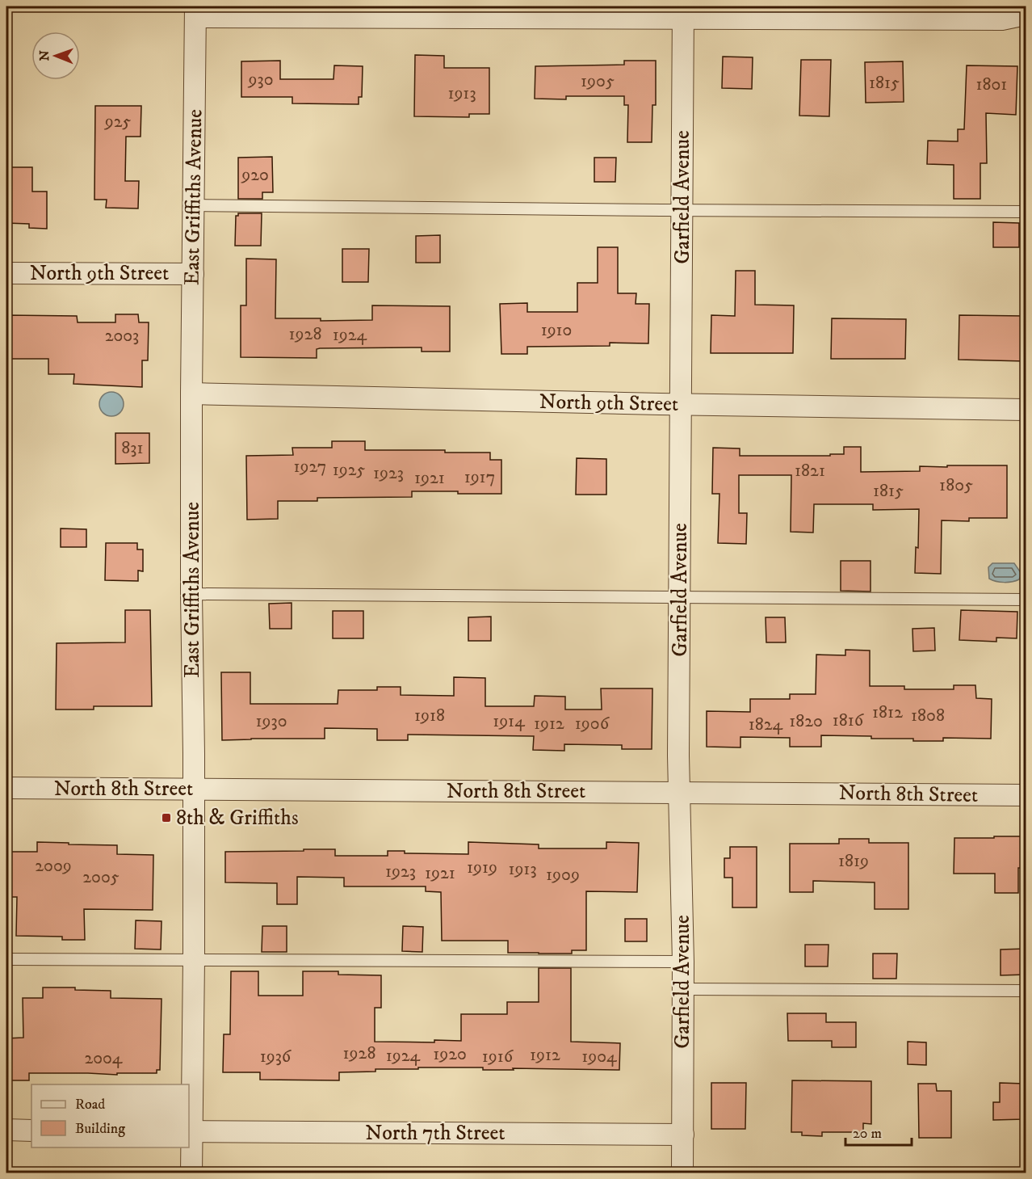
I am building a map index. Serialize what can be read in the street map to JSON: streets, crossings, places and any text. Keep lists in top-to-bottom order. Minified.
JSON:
{"streets":{"street":["East Griffiths Avenue","Garfield Avenue","North 9th Street","North 8th Street","North 7th Street"]},"crossings":[["East Griffiths Avenue","North 9th Street"],["East Griffiths Avenue","North 8th Street"],["East Griffiths Avenue","North 7th Street"],["Garfield Avenue","North 9th Street"],["Garfield Avenue","North 8th Street"],["Garfield Avenue","North 7th Street"]],"places":{"transit":["8th & Griffiths"]},"house_numbers":["930","1905","1815","1801","1913","925","920","1910","1928","1924","2003","831","1927","1925","1821","1923","1917","1921","1805","1815","1812","1918","1808","1816","1930","1914","1820","1912","1906","1824","1819","2009","1919","1913","1923","1921","1909","2005","1928","1920","1912","1924","1936","1916","1904","2004"],"legend":["Road","Building"],"scale_bar":"20 m","north":"left"}
